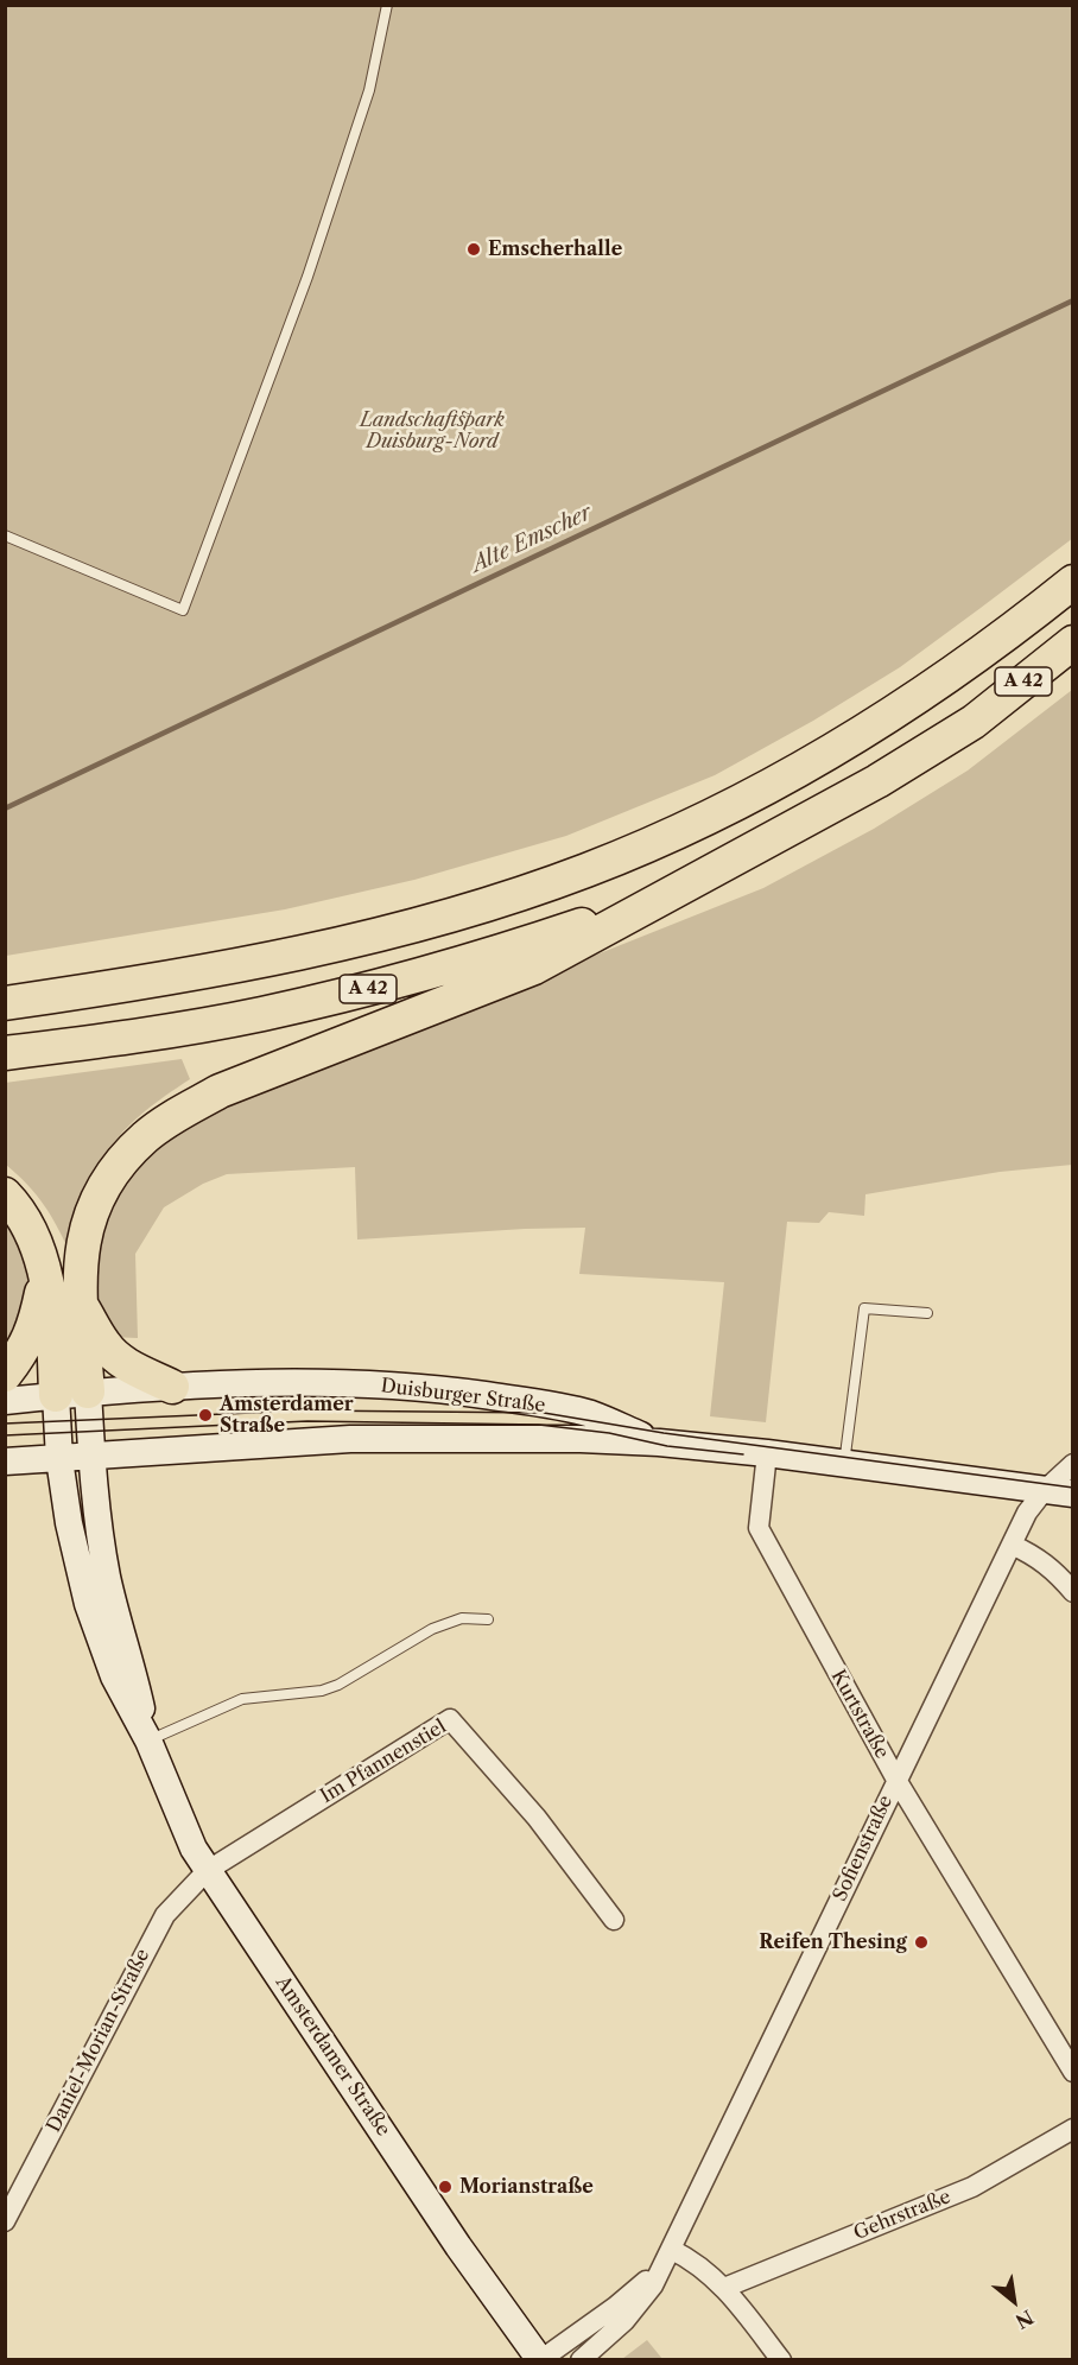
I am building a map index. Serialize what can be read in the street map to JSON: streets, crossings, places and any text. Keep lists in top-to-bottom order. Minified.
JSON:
{"streets":{"highway":["A 42"],"main road":["Duisburger Straße","Amsterdamer Straße"],"street":["Kurtstraße","Im Pfannenstiel","Sofienstraße","Daniel-Morian-Straße","Gehrstraße"]},"crossings":[["Duisburger Straße","Kurtstraße"],["Duisburger Straße","Sofienstraße"],["Duisburger Straße","Amsterdamer Straße"],["Kurtstraße","Sofienstraße"],["Im Pfannenstiel","Daniel-Morian-Straße"],["Im Pfannenstiel","Amsterdamer Straße"],["Sofienstraße","Amsterdamer Straße"],["Daniel-Morian-Straße","Amsterdamer Straße"]],"water":["Alte Emscher"],"parks":["Landschaftspark Duisburg-Nord"],"places":["Emscherhalle","Amsterdamer Straße","Reifen Thesing","Morianstraße"],"north":"bottom right"}
